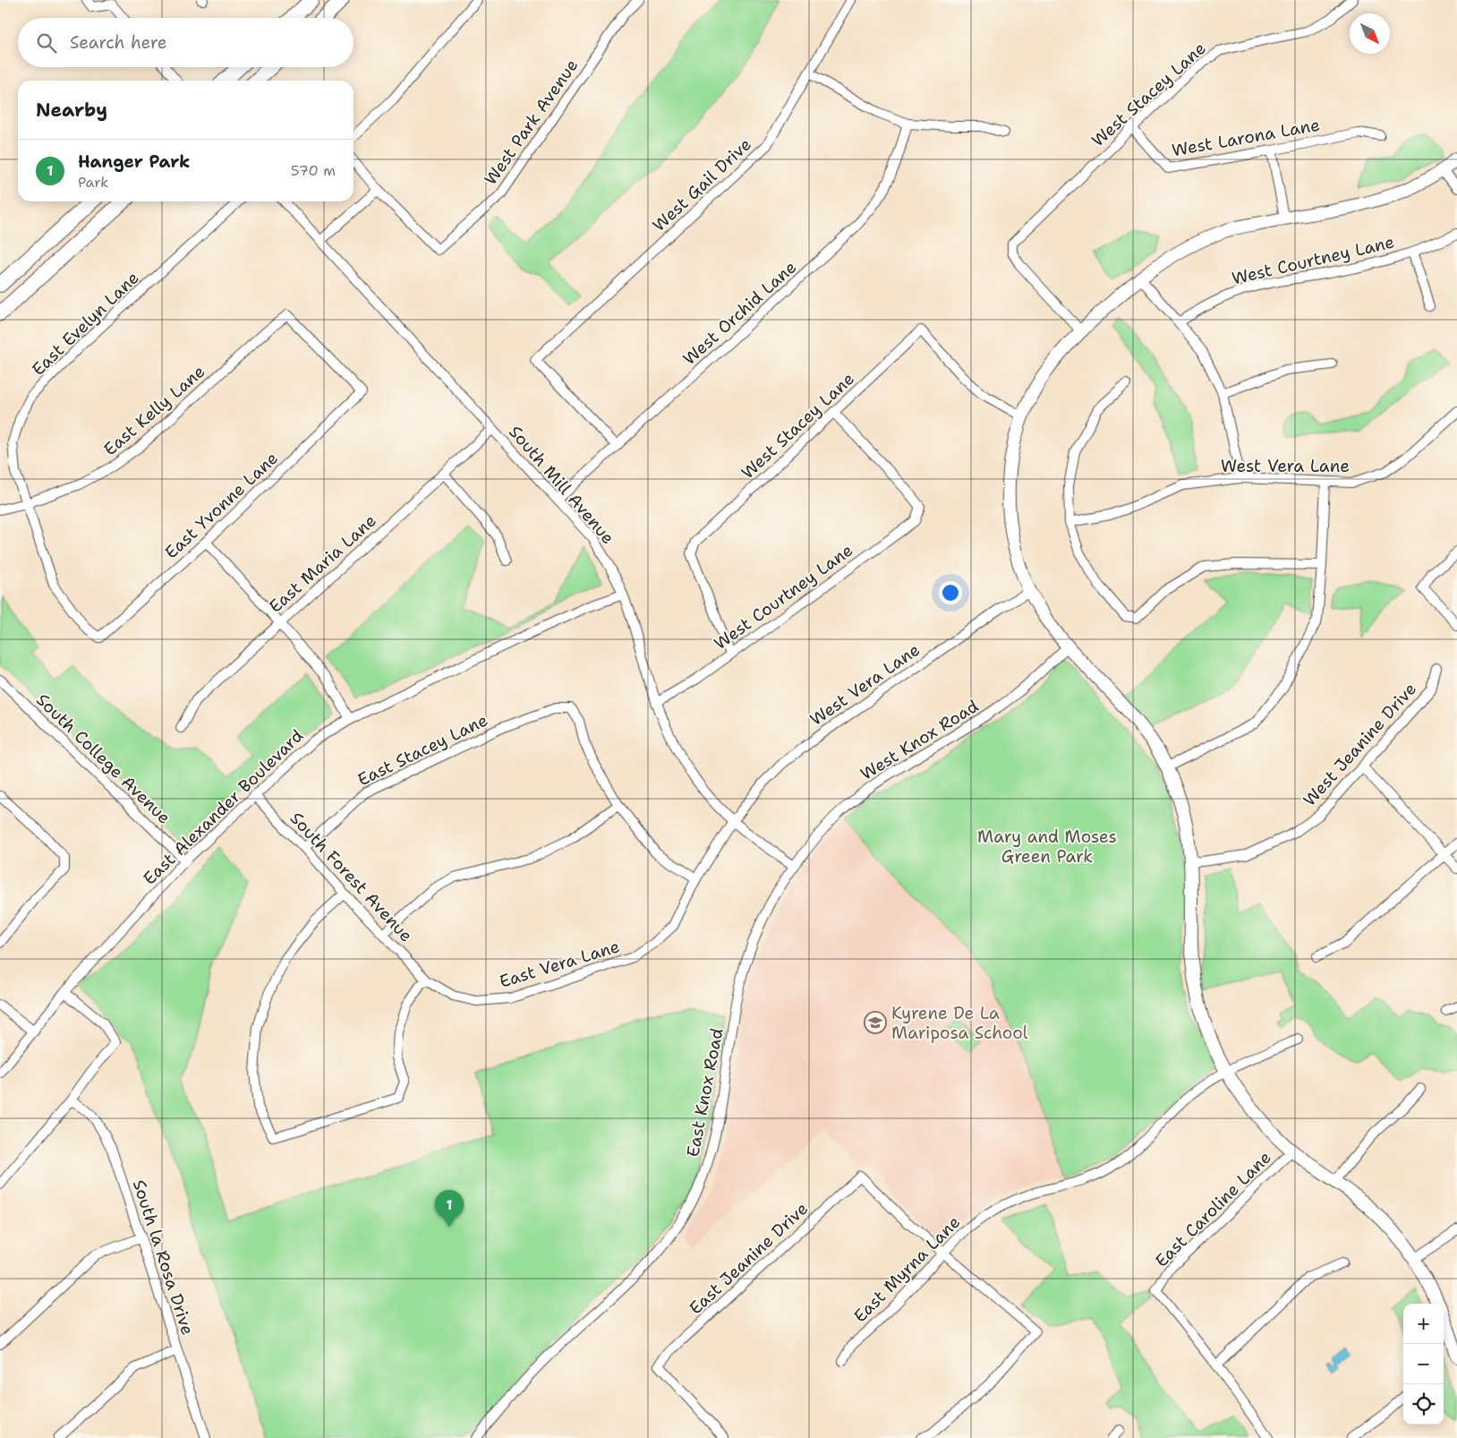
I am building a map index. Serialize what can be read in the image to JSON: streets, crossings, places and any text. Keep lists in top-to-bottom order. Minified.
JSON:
{"streets":{"street":["West Stacey Lane","West Park Avenue","West Larona Lane","West Gail Drive","West Courtney Lane","West Orchid Lane","East Evelyn Lane","East Kelly Lane","West Vera Lane","South Mill Avenue","East Yvonne Lane","East Maria Lane","West Knox Road","West Jeanine Drive","East Stacey Lane","South College Avenue","East Alexander Boulevard","South Forest Avenue","East Vera Lane","East Knox Road","East Caroline Lane","South la Rosa Drive","East Jeanine Drive","East Myrna Lane"]},"crossings":[["West Stacey Lane","West Larona Lane"],["West Stacey Lane","West Courtney Lane"],["West Gail Drive","West Orchid Lane"],["West Courtney Lane","South Mill Avenue"],["West Orchid Lane","South Mill Avenue"],["East Evelyn Lane","East Kelly Lane"],["East Evelyn Lane","East Yvonne Lane"],["East Kelly Lane","East Yvonne Lane"],["West Vera Lane","South Mill Avenue"],["West Vera Lane","East Vera Lane"],["South Mill Avenue","East Maria Lane"],["South Mill Avenue","West Knox Road"],["South Mill Avenue","East Alexander Boulevard"],["South Mill Avenue","East Vera Lane"],["South Mill Avenue","East Knox Road"],["West Knox Road","East Knox Road"],["East Stacey Lane","South Forest Avenue"],["South College Avenue","East Alexander Boulevard"],["East Alexander Boulevard","South Forest Avenue"],["South Forest Avenue","East Vera Lane"],["East Jeanine Drive","East Myrna Lane"]],"parks":["Mary and Moses Green Park"],"places":{"school or university":["Kyrene De La Mariposa School"]},"north":"bottom right","page":{"search":"Search here","heading":"Nearby","list":[{"mark":"1","name":"Hanger Park","note":"Park","value":"570 m"}],"pins":"1","map_buttons":["+","−"]}}
